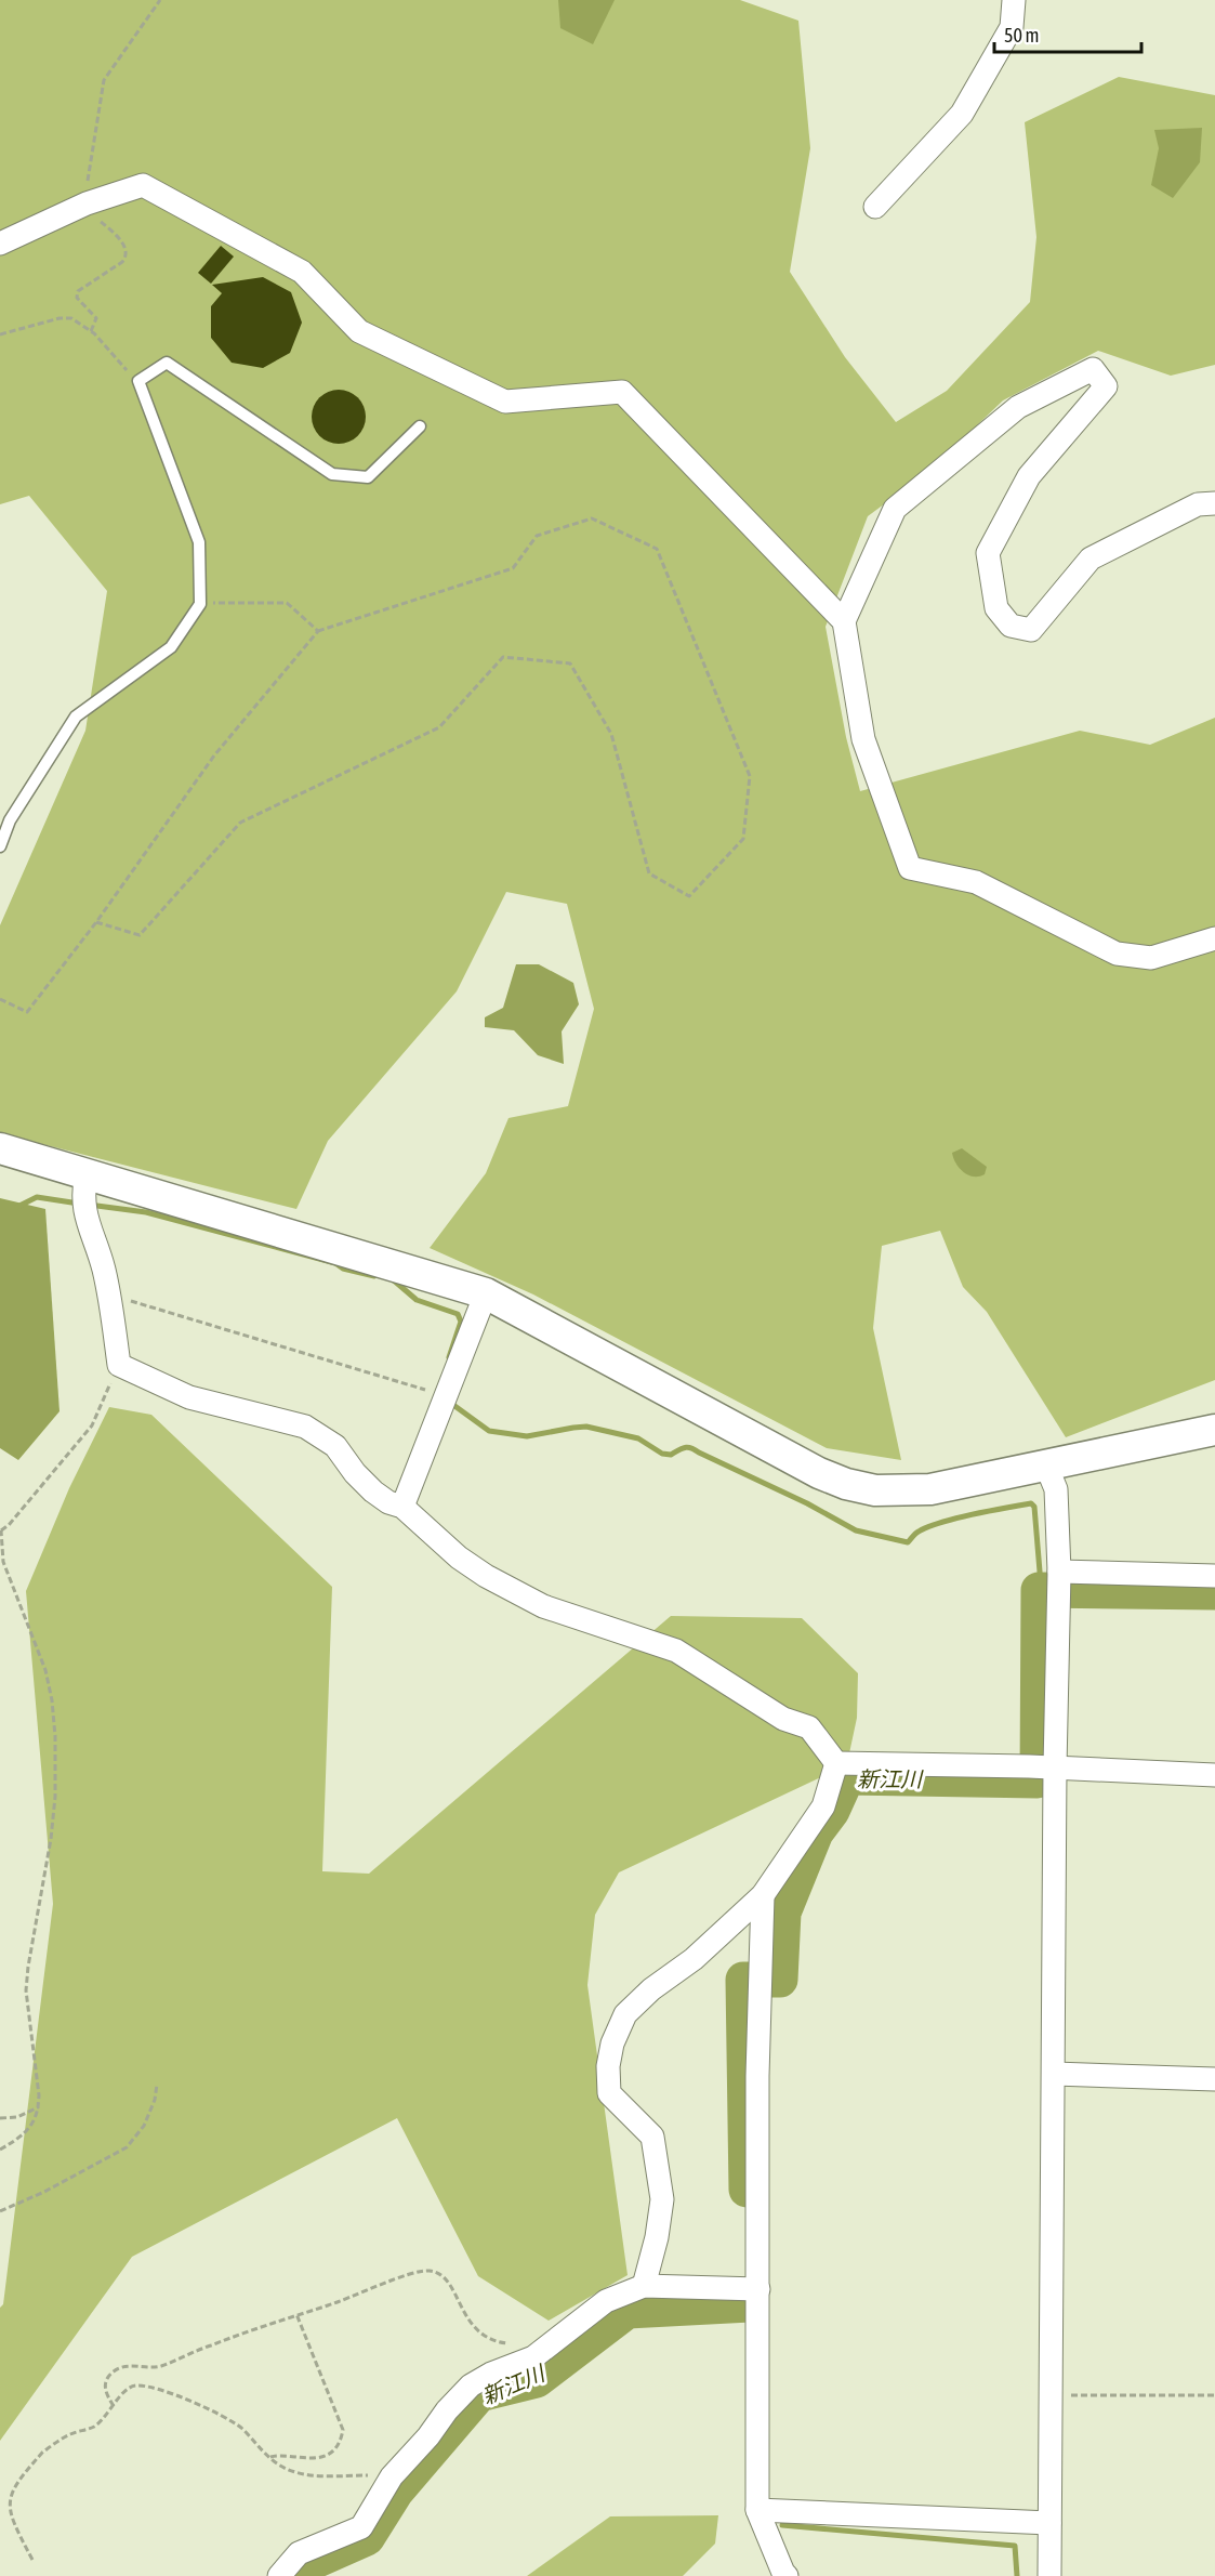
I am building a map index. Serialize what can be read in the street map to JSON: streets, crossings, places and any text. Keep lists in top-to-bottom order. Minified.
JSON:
{"water":["新江川"],"scale_bar":"50 m"}
